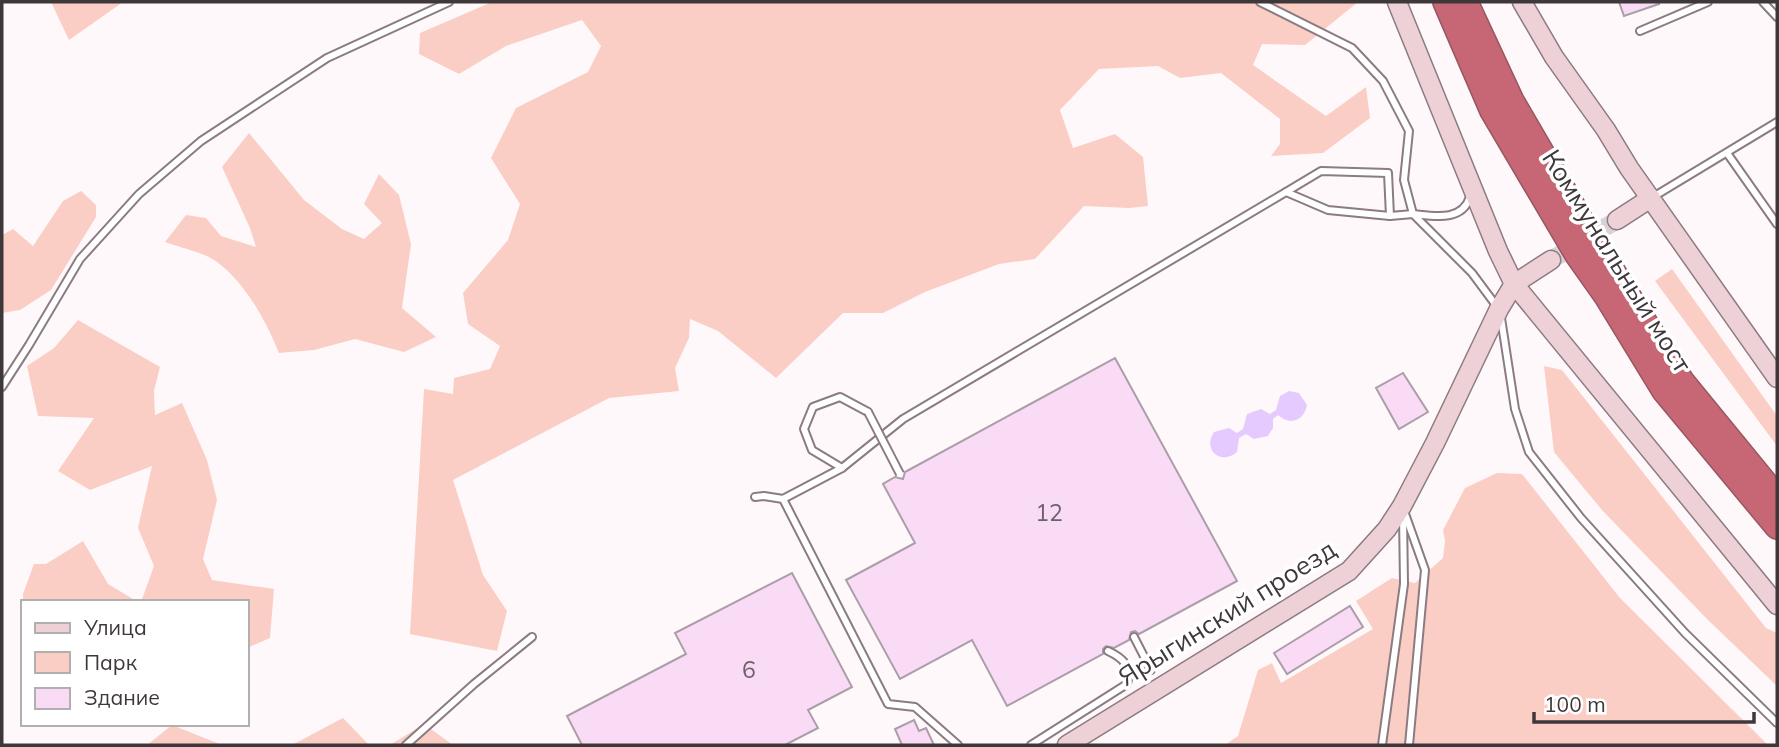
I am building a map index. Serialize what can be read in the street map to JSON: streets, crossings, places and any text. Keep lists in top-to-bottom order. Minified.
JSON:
{"streets":{"highway":["Коммунальный мост"],"main road":["Ярыгинский проезд"]},"house_numbers":["12","6"],"legend":["Улица","Парк","Здание"],"scale_bar":"100 m"}
